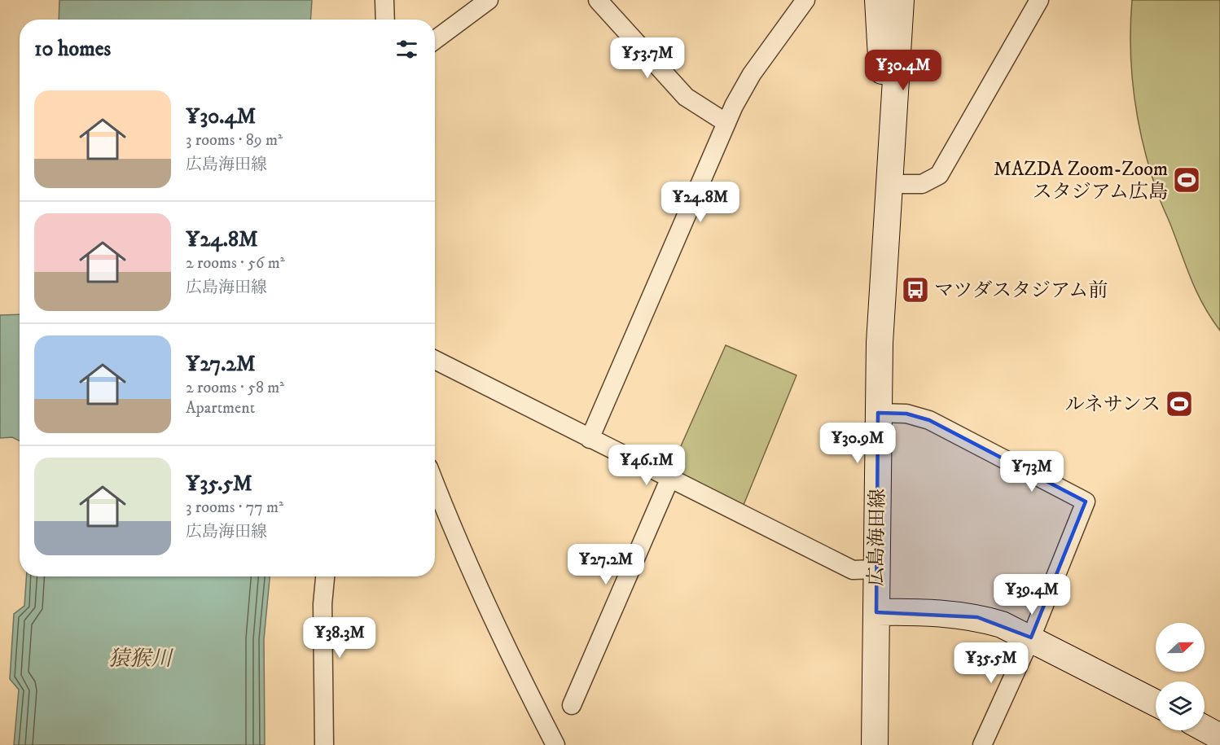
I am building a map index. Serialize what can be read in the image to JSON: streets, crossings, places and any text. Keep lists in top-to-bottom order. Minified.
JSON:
{"streets":{"main road":["広島海田線"]},"water":["猿猴川"],"places":{"sports":["MAZDA Zoom-Zoom スタジアム広島","ルネサンス"],"bus stop":["マツダスタジアム前"]},"north":"right","page":{"heading":"10 homes","price":["¥53.7M","¥30.4M","¥24.8M","¥30.9M","¥46.1M","¥73M","¥27.2M","¥39.4M","¥38.3M","¥35.5M"],"list":[{"name":"¥30.4M","note":"3 rooms · 89 m² · 広島海田線"},{"name":"¥24.8M","note":"2 rooms · 56 m² · 広島海田線"},{"name":"¥27.2M","note":"2 rooms · 58 m² · Apartment"},{"name":"¥35.5M","note":"3 rooms · 77 m² · 広島海田線"}]}}
